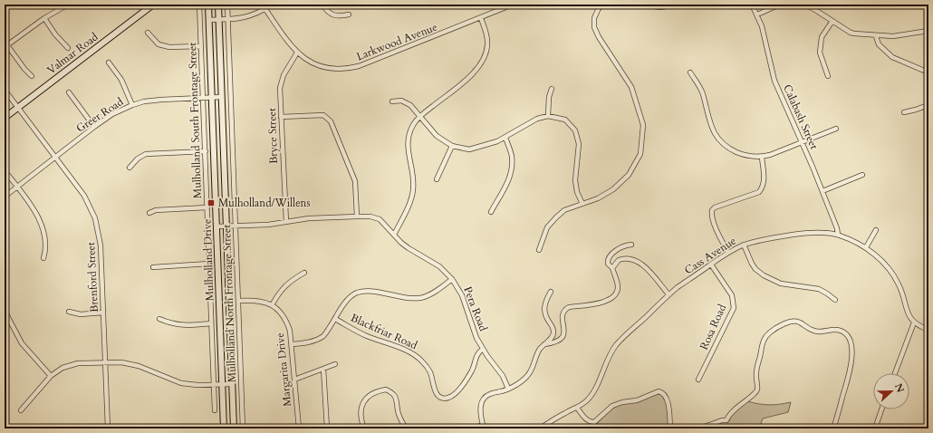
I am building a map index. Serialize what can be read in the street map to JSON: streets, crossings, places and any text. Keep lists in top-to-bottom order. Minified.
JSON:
{"streets":{"main road":["Valmar Road","Mulholland Drive"],"street":["Larkwood Avenue","Greer Road","Calabash Street","Mulholland South Frontage Street","Bryce Street","Cass Avenue","Brenford Street","Mulholland North Frontage Street","Pera Road","Rosa Road","Blackfriar Road","Margarita Drive"]},"crossings":[["Larkwood Avenue","Bryce Street"],["Valmar Road","Brenford Street"],["Greer Road","Mulholland South Frontage Street"],["Greer Road","Mulholland Drive"],["Greer Road","Brenford Street"],["Calabash Street","Cass Avenue"],["Bryce Street","Pera Road"],["Cass Avenue","Rosa Road"],["Mulholland Drive","Pera Road"],["Mulholland North Frontage Street","Pera Road"],["Mulholland North Frontage Street","Margarita Drive"],["Pera Road","Blackfriar Road"]],"places":{"transit":["Mulholland/Willens"]},"north":"right"}
